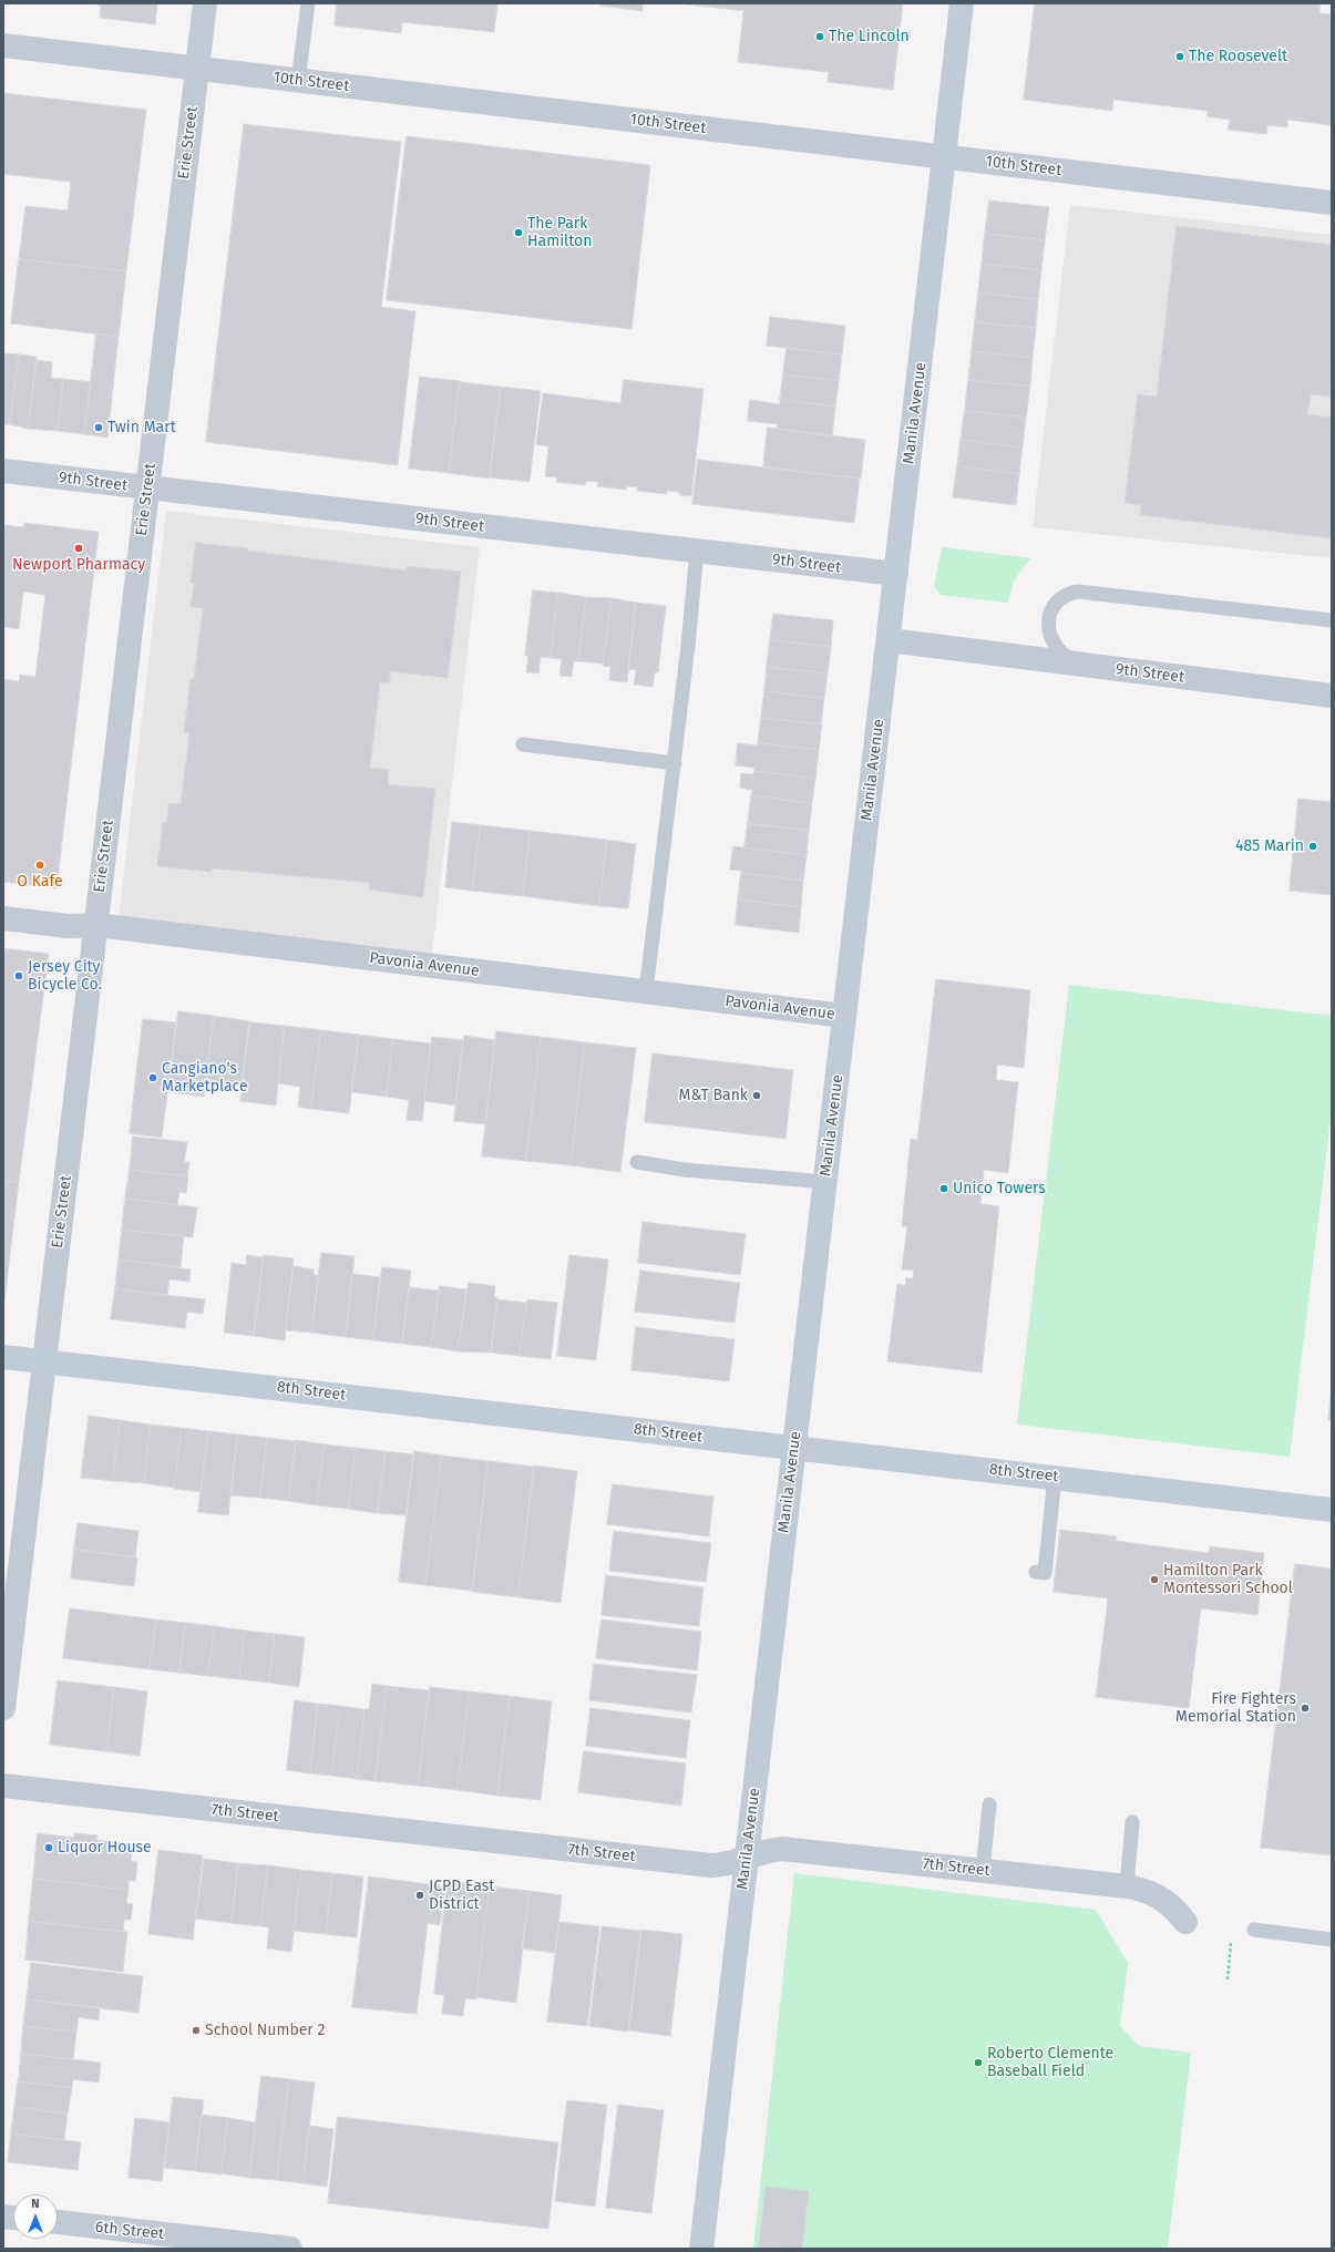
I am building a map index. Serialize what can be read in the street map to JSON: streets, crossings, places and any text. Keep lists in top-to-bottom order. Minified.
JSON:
{"streets":{"street":["10th Street","Erie Street","Manila Avenue","9th Street","Pavonia Avenue","8th Street","7th Street","6th Street"]},"crossings":[["10th Street","Erie Street"],["10th Street","Manila Avenue"],["Erie Street","9th Street"],["Erie Street","Pavonia Avenue"],["Erie Street","8th Street"],["Manila Avenue","9th Street"],["Manila Avenue","Pavonia Avenue"],["Manila Avenue","8th Street"],["Manila Avenue","7th Street"]],"places":["The Lincoln","The Roosevelt","The Park Hamilton","Twin Mart","Newport Pharmacy","485 Marin","O Kafe","Jersey City Bicycle Co.","Cangiano's Marketplace","M&T Bank","Unico Towers","Hamilton Park Montessori School","Fire Fighters Memorial Station","Liquor House","JCPD East District","School Number 2","Roberto Clemente Baseball Field"],"north":"top"}
